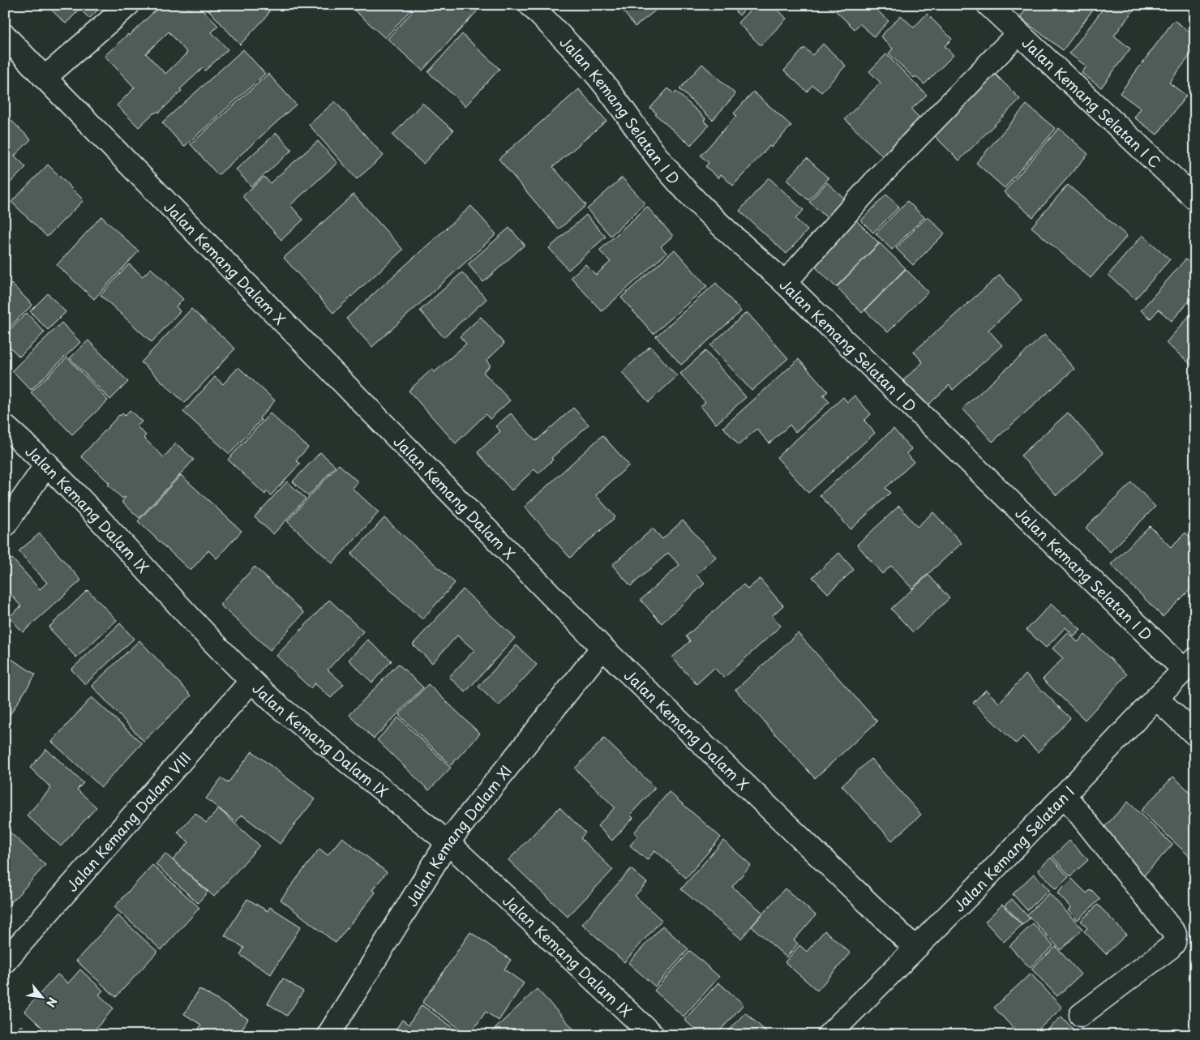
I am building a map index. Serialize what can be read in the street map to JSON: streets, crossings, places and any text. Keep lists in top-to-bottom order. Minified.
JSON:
{"streets":{"street":["Jalan Kemang Selatan I C","Jalan Kemang Selatan I D","Jalan Kemang Dalam X","Jalan Kemang Dalam IX","Jalan Kemang Dalam VIII","Jalan Kemang Dalam XI","Jalan Kemang Selatan I"]},"crossings":[["Jalan Kemang Selatan I D","Jalan Kemang Selatan I"],["Jalan Kemang Dalam X","Jalan Kemang Dalam XI"],["Jalan Kemang Dalam X","Jalan Kemang Selatan I"],["Jalan Kemang Dalam IX","Jalan Kemang Dalam VIII"],["Jalan Kemang Dalam IX","Jalan Kemang Dalam XI"]],"north":"bottom right"}
